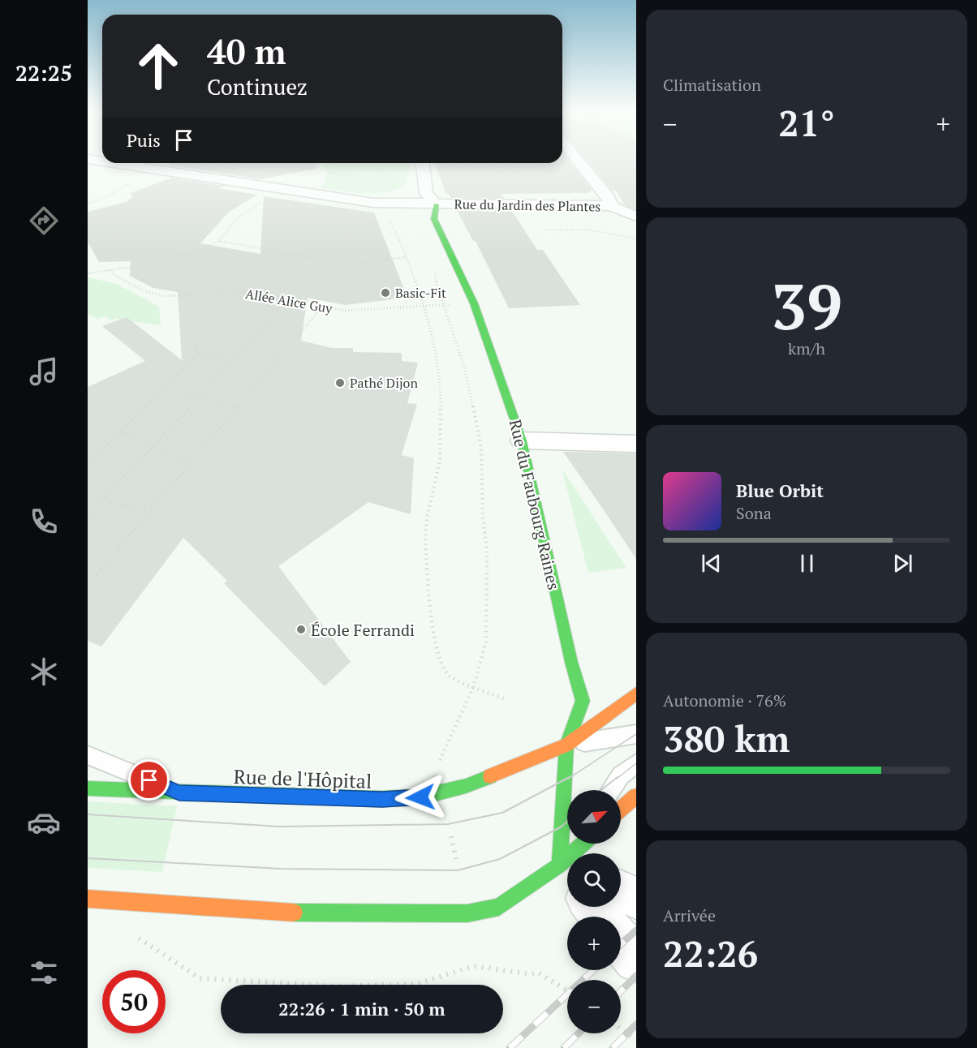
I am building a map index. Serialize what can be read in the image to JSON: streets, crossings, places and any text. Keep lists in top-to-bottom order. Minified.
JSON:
{"streets":{"street":["Rue du Jardin des Plantes","Rue du Faubourg Raines","Rue de l'Hôpital"],"path":["Allée Alice Guy"]},"crossings":[["Rue du Jardin des Plantes","Rue du Faubourg Raines"],["Allée Alice Guy","Rue du Faubourg Raines"],["Rue du Faubourg Raines","Rue de l'Hôpital"]],"places":["Basic-Fit","Pathé Dijon","École Ferrandi"],"north":"top right","page":{"tabs":"22:25","tile":["Climatisation",["39","km/h"],["Autonomie · 76%","380 km"],["Arrivée","22:26"]],"turn":["40 m","Continuez"],"heat":["−","21°","+"],"then":"Puis","song":["Blue Orbit","Sona"],"map_buttons":["+","−"],"limit":"50","trip":"22:26 · 1 min · 50 m"}}
